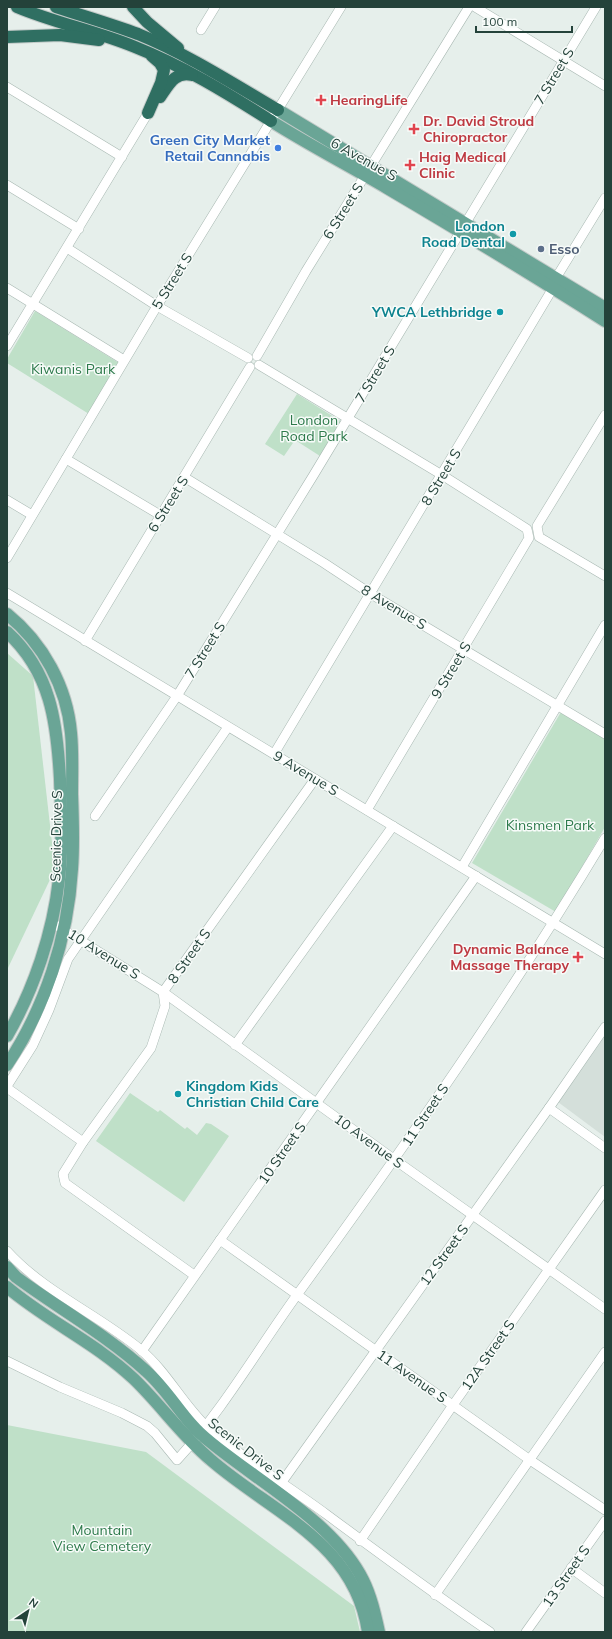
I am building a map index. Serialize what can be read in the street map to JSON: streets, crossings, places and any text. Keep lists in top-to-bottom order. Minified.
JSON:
{"streets":{"highway":["6 Avenue S"],"main road":["Scenic Drive S"],"street":["7 Street S","6 Street S","5 Street S","8 Street S","8 Avenue S","9 Street S","9 Avenue S","10 Avenue S","11 Street S","10 Street S","12 Street S","12A Street S","11 Avenue S","13 Street S"]},"crossings":[["7 Street S","6 Avenue S"],["7 Street S","8 Avenue S"],["7 Street S","9 Avenue S"],["6 Avenue S","6 Street S"],["6 Avenue S","5 Street S"],["6 Avenue S","8 Street S"],["6 Street S","8 Avenue S"],["6 Street S","9 Avenue S"],["8 Street S","8 Avenue S"],["8 Street S","9 Street S"],["8 Street S","9 Avenue S"],["8 Street S","10 Avenue S"],["8 Street S","10 Street S"],["8 Avenue S","9 Street S"],["9 Street S","9 Avenue S"],["9 Avenue S","11 Street S"],["9 Avenue S","10 Street S"],["Scenic Drive S","10 Avenue S"],["Scenic Drive S","11 Street S"],["Scenic Drive S","10 Street S"],["Scenic Drive S","12 Street S"],["Scenic Drive S","12A Street S"],["10 Avenue S","11 Street S"],["10 Avenue S","10 Street S"],["10 Avenue S","12 Street S"],["10 Avenue S","12A Street S"],["11 Street S","11 Avenue S"],["10 Street S","11 Avenue S"],["12 Street S","11 Avenue S"],["12A Street S","11 Avenue S"]],"parks":["Kiwanis Park","London Road Park","Kinsmen Park","Mountain View Cemetery"],"places":{"health":["HearingLife","Dr. David Stroud Chiropractor","Haig Medical Clinic","Dynamic Balance Massage Therapy"],"other":["Green City Market Retail Cannabis","London Road Dental","Esso","YWCA Lethbridge","Kingdom Kids Christian Child Care"]},"scale_bar":"100 m","north":"top right"}
